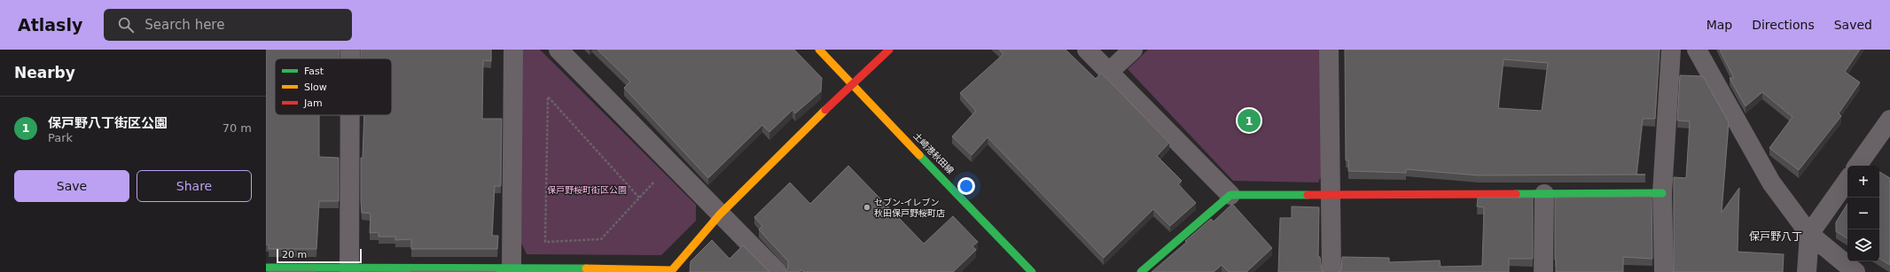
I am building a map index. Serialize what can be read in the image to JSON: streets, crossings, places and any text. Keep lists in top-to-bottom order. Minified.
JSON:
{"streets":{"street":["土崎港秋田線"]},"districts":["保戸野八丁"],"parks":["保戸野桜町街区公園"],"places":["セブン-イレブン 秋田保戸野桜町店"],"legend":["Fast","Slow","Jam"],"scale_bar":"20 m","page":{"header":"Atlasly","search":"Search here","nav":["Map","Directions","Saved"],"heading":"Nearby","list":[{"mark":"1","name":"保戸野八丁街区公園","note":"Park","value":"70 m"}],"pins":"1","buttons":["Save","Share"],"map_buttons":["+","−"],"scale":"20 m"}}
